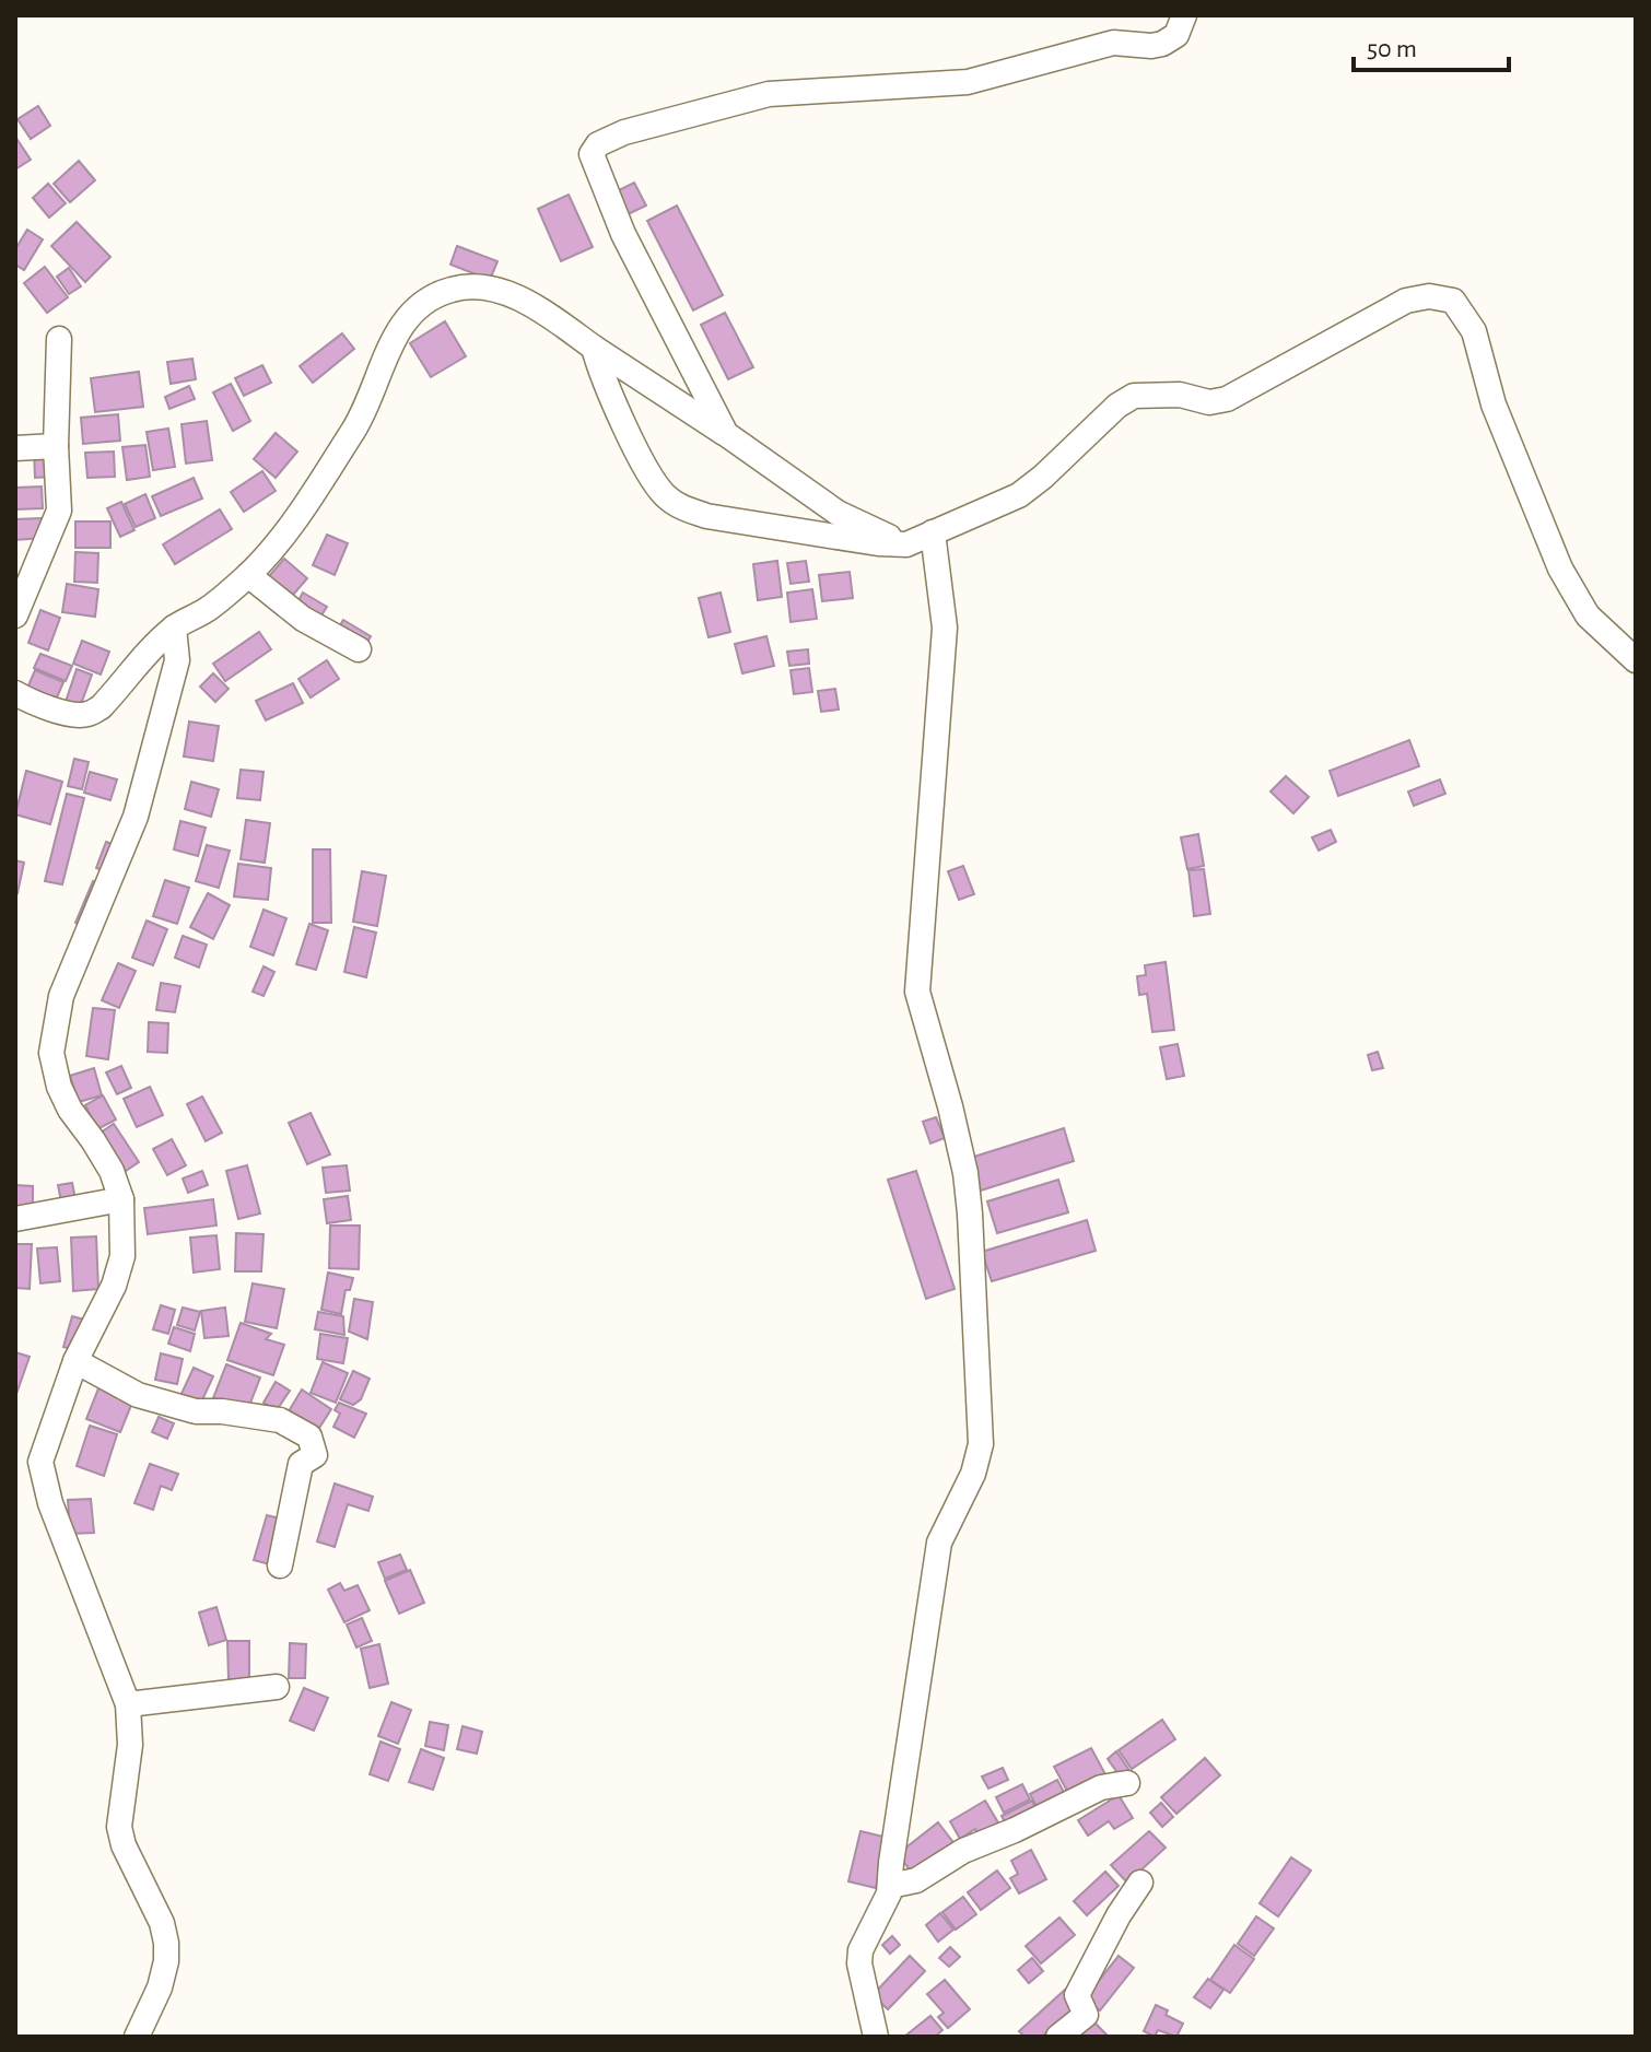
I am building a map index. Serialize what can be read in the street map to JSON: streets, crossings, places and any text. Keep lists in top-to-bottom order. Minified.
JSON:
{"scale_bar":"50 m"}
